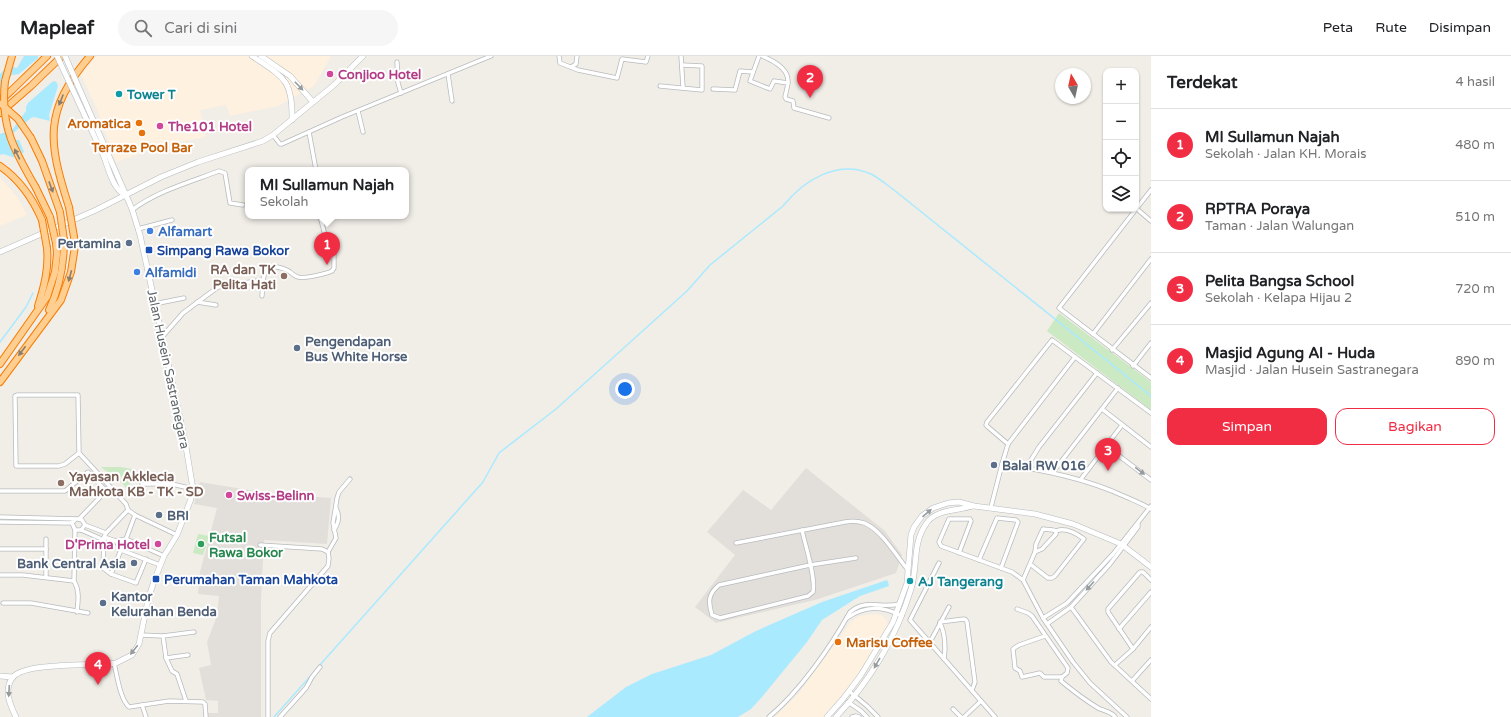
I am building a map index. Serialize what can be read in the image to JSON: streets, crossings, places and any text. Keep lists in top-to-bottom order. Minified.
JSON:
{"streets":{"main road":["Jalan Husein Sastranegara"]},"places":{"other":["Conjioo Hotel","Tower T","Aromatica","The101 Hotel","Terraze Pool Bar","Alfamart","Pertamina","Alfamidi","RA dan TK Pelita Hati","Pengendapan Bus White Horse","Balai RW 016","Yayasan Akklecia Mahkota KB - TK - SD","Swiss-Belinn","BRI","D'Prima Hotel","Futsal Rawa Bokor","Bank Central Asia","AJ Tangerang","Kantor Kelurahan Benda","Marisu Coffee"],"transit":["Simpang Rawa Bokor","Perumahan Taman Mahkota"]},"north":"top","page":{"header":"Mapleaf","search":"Cari di sini","nav":["Peta","Rute","Disimpan"],"heading":["Terdekat","4 hasil"],"pins":["2","1","3","4"],"map_buttons":["+","−"],"list":[{"mark":"1","name":"MI Sullamun Najah","note":"Sekolah · Jalan KH. Morais","value":"480 m"},{"mark":"2","name":"RPTRA Poraya","note":"Taman · Jalan Walungan","value":"510 m"},{"mark":"3","name":"Pelita Bangsa School","note":"Sekolah · Kelapa Hijau 2","value":"720 m"},{"mark":"4","name":"Masjid Agung Al - Huda","note":"Masjid · Jalan Husein Sastranegara","value":"890 m"}],"popup":["MI Sullamun Najah","Sekolah"],"buttons":["Simpan","Bagikan"]}}
